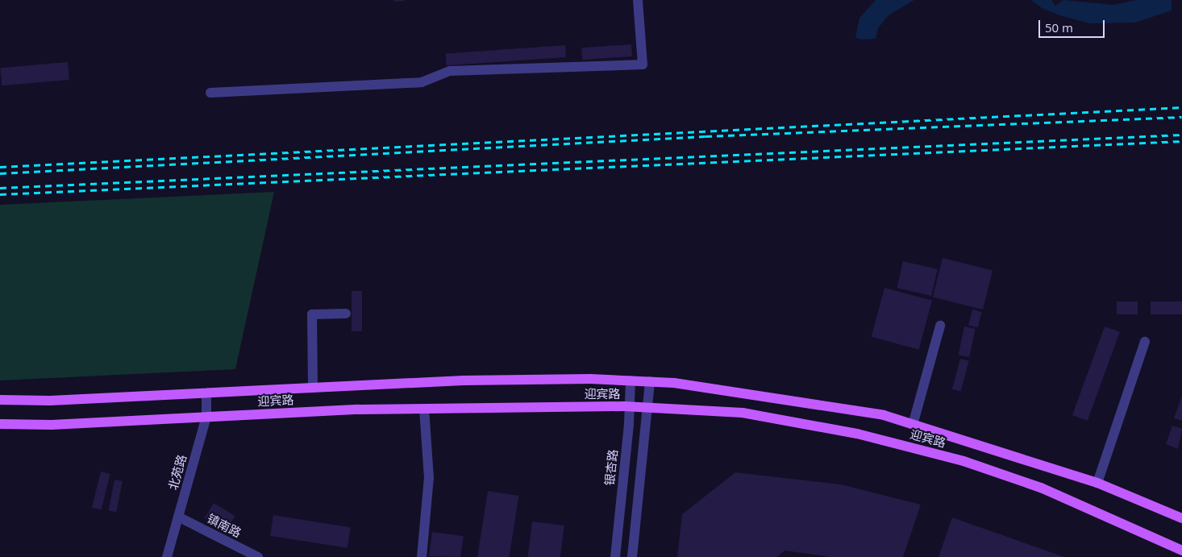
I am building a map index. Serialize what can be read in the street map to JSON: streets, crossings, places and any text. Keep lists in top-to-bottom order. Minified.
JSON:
{"streets":{"main road":["迎宾路"],"street":["银杏路","北苑路","镇南路"]},"crossings":[["迎宾路","银杏路"],["迎宾路","北苑路"],["北苑路","镇南路"]],"scale_bar":"50 m"}
